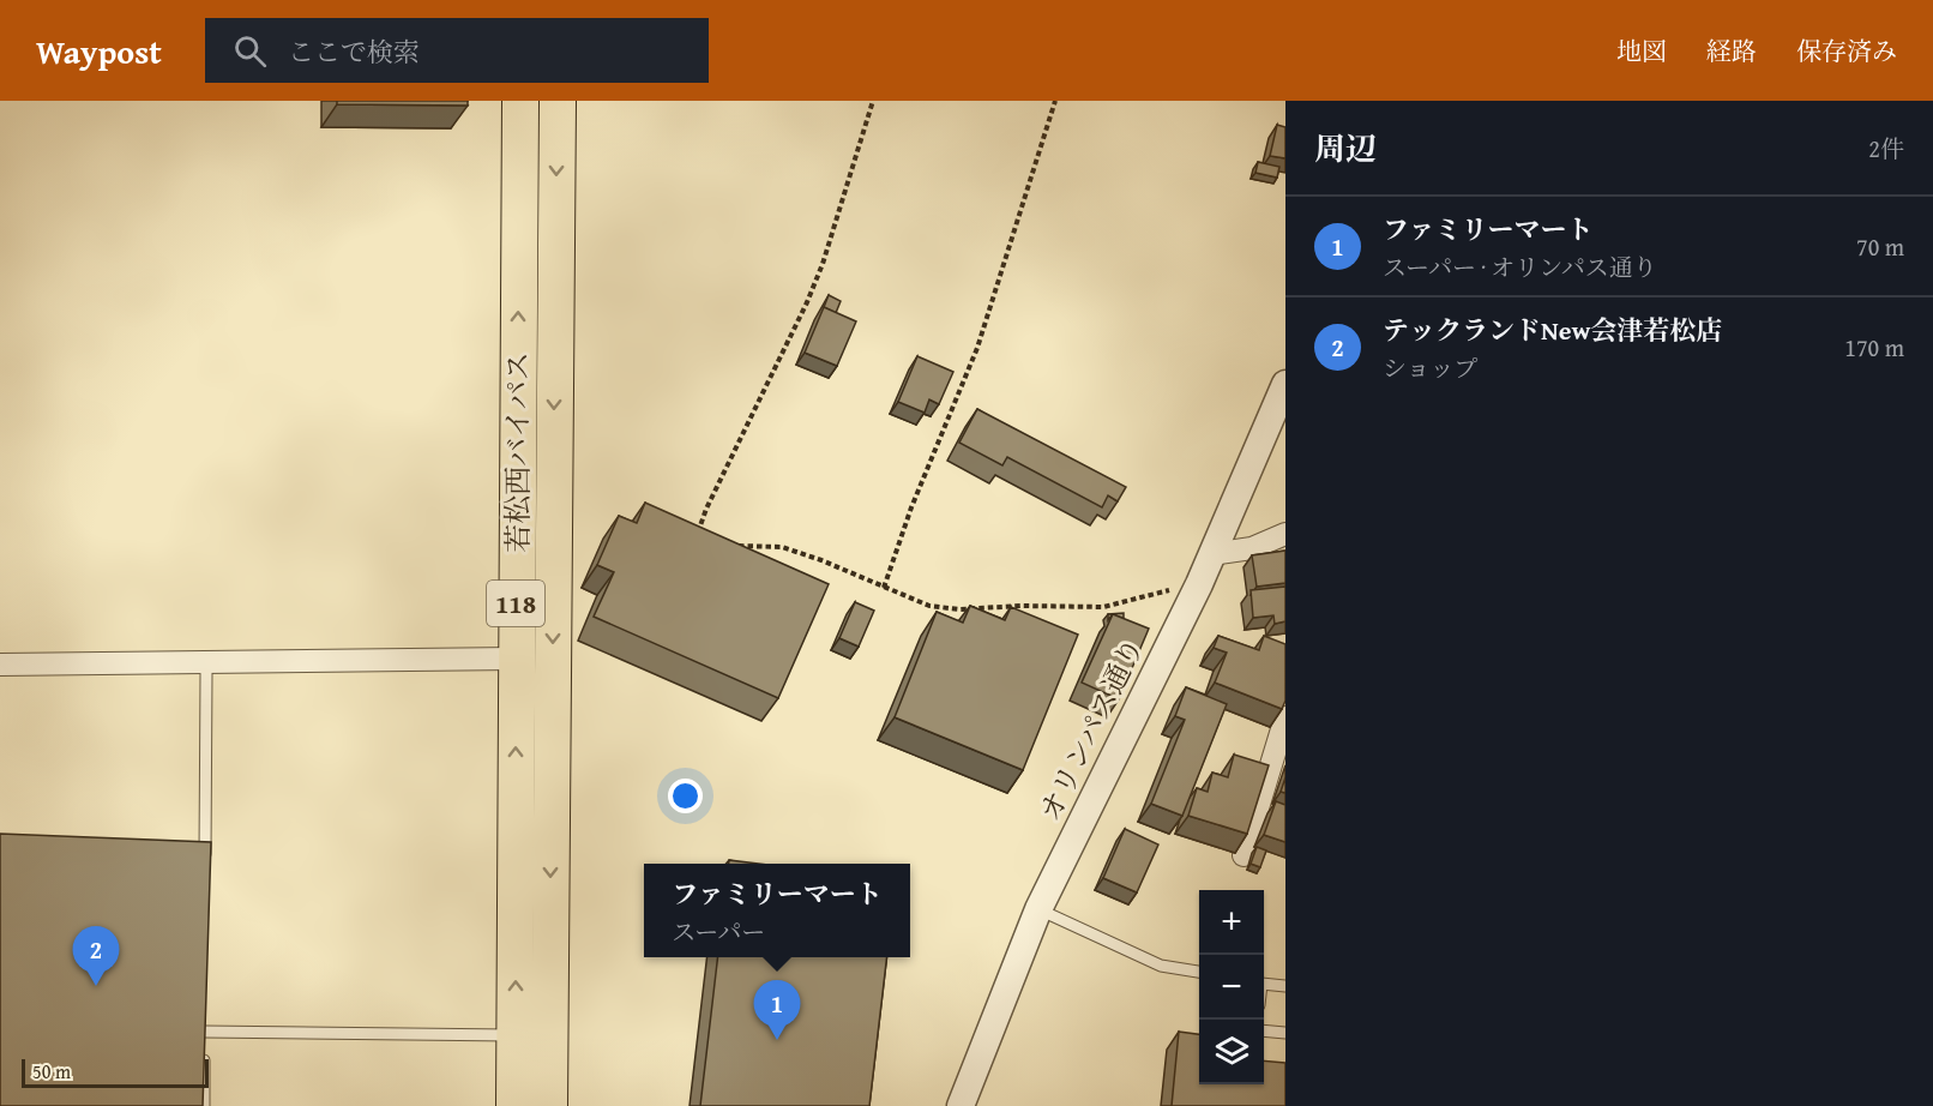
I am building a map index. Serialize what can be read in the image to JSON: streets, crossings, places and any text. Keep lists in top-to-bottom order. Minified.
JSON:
{"streets":{"highway":["若松西バイパス","118"],"street":["オリンパス通り"]},"scale_bar":"50 m","page":{"header":"Waypost","search":"ここで検索","nav":["地図","経路","保存済み"],"heading":["周辺","2件"],"list":[{"mark":"1","name":"ファミリーマート","note":"スーパー · オリンパス通り","value":"70 m"},{"mark":"2","name":"テックランドNew会津若松店","note":"ショップ","value":"170 m"}],"popup":["ファミリーマート","スーパー"],"map_buttons":["+","−"],"pins":["2","1"],"scale":"50 m"}}
